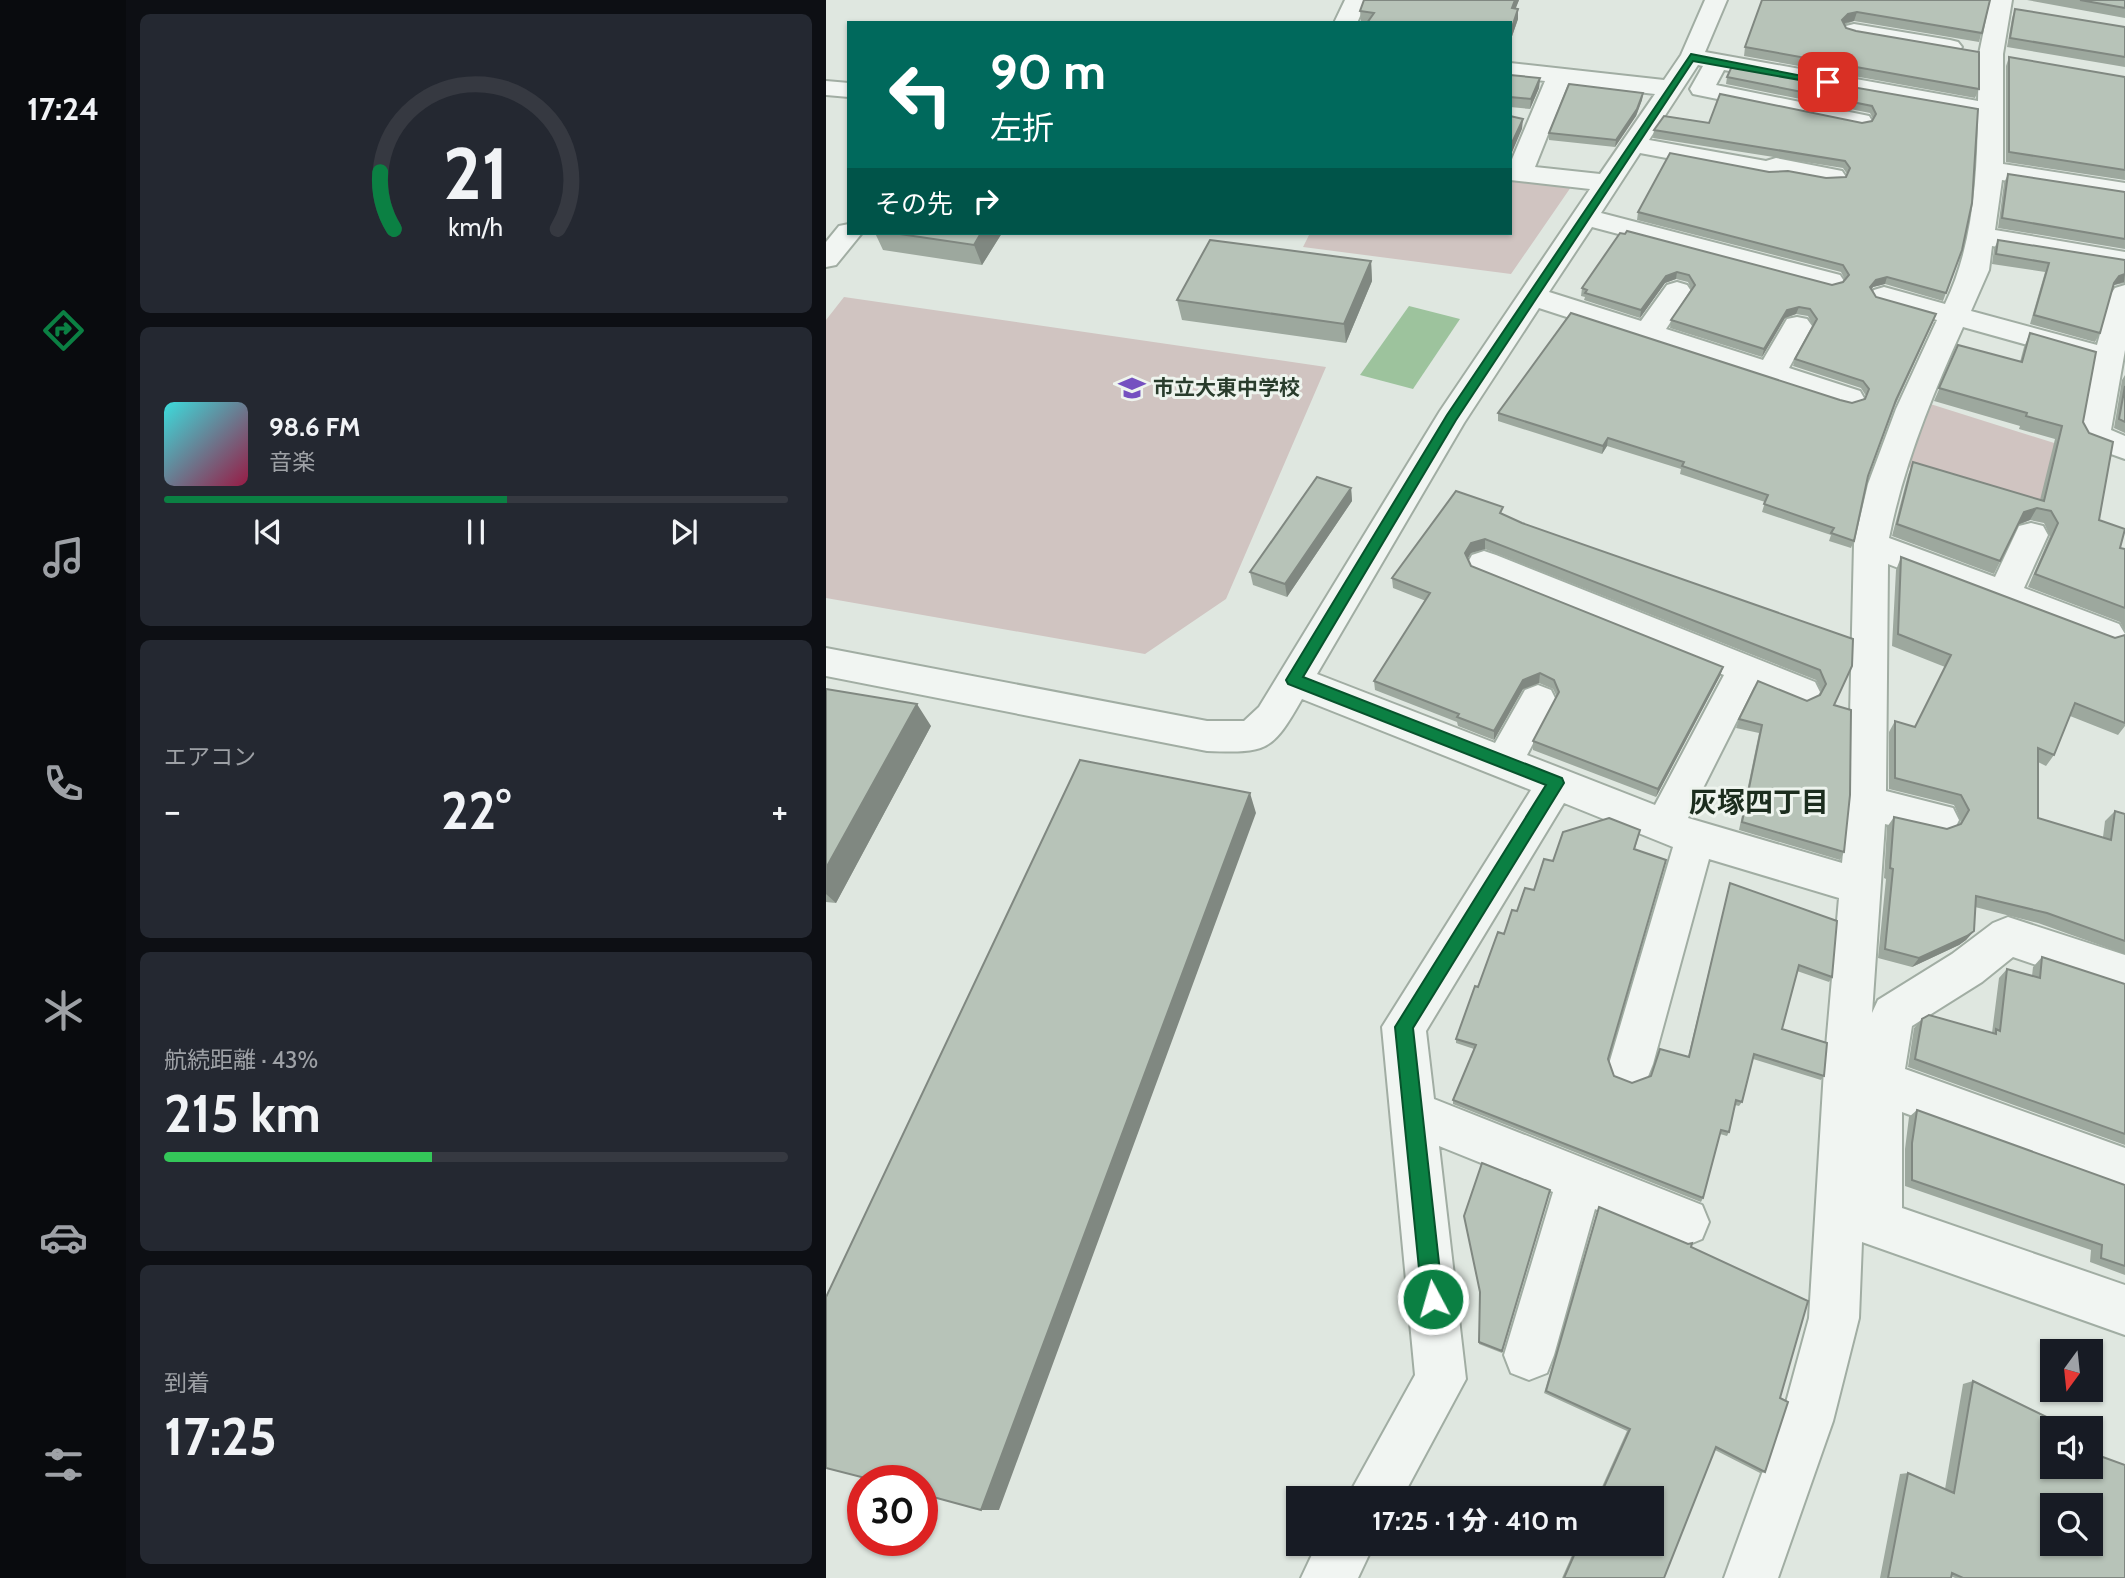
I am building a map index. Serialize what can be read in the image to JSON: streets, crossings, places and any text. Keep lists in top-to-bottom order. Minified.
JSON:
{"districts":["灰塚四丁目"],"places":{"school or university":["市立大東中学校"]},"north":"bottom","page":{"tabs":"17:24","turn":["90 m","左折"],"then":"その先","song":["98.6 FM","音楽"],"tile":["エアコン",["航続距離 · 43%","215 km"],["到着","17:25"]],"heat":["−","22°","+"],"limit":"30","trip":"17:25 · 1 分 · 410 m","gauge":["21","km/h"]}}
